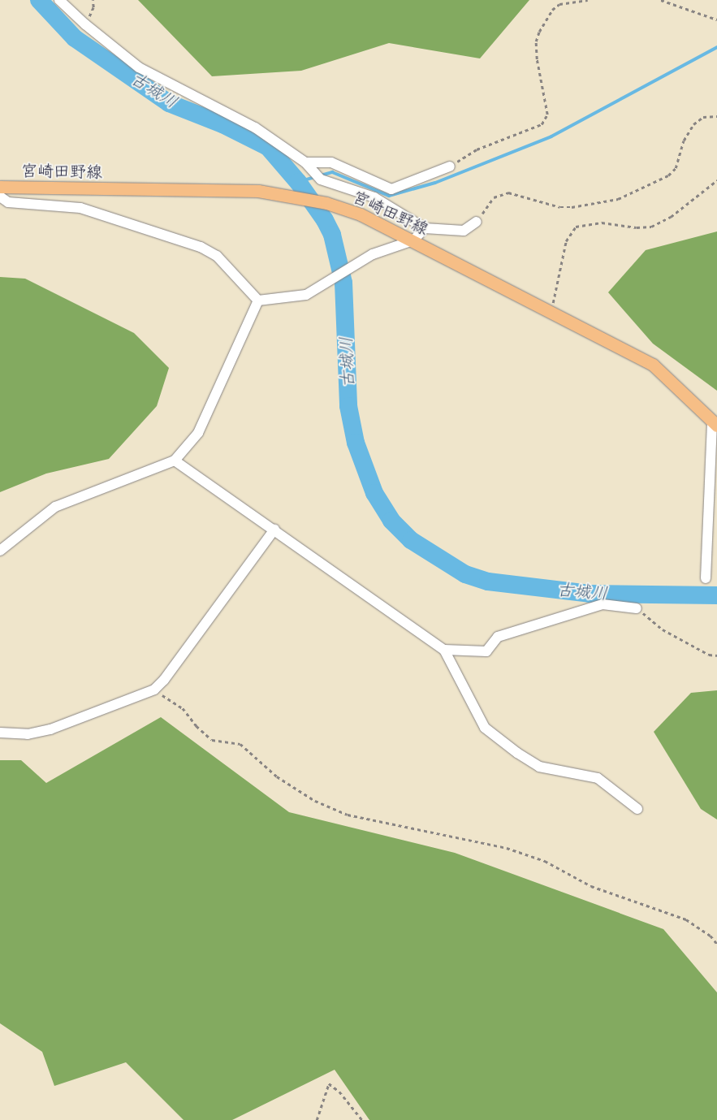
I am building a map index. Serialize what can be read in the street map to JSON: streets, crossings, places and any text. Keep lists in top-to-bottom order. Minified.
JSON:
{"streets":{"main road":["宮崎田野線"]},"water":["古城川"]}
